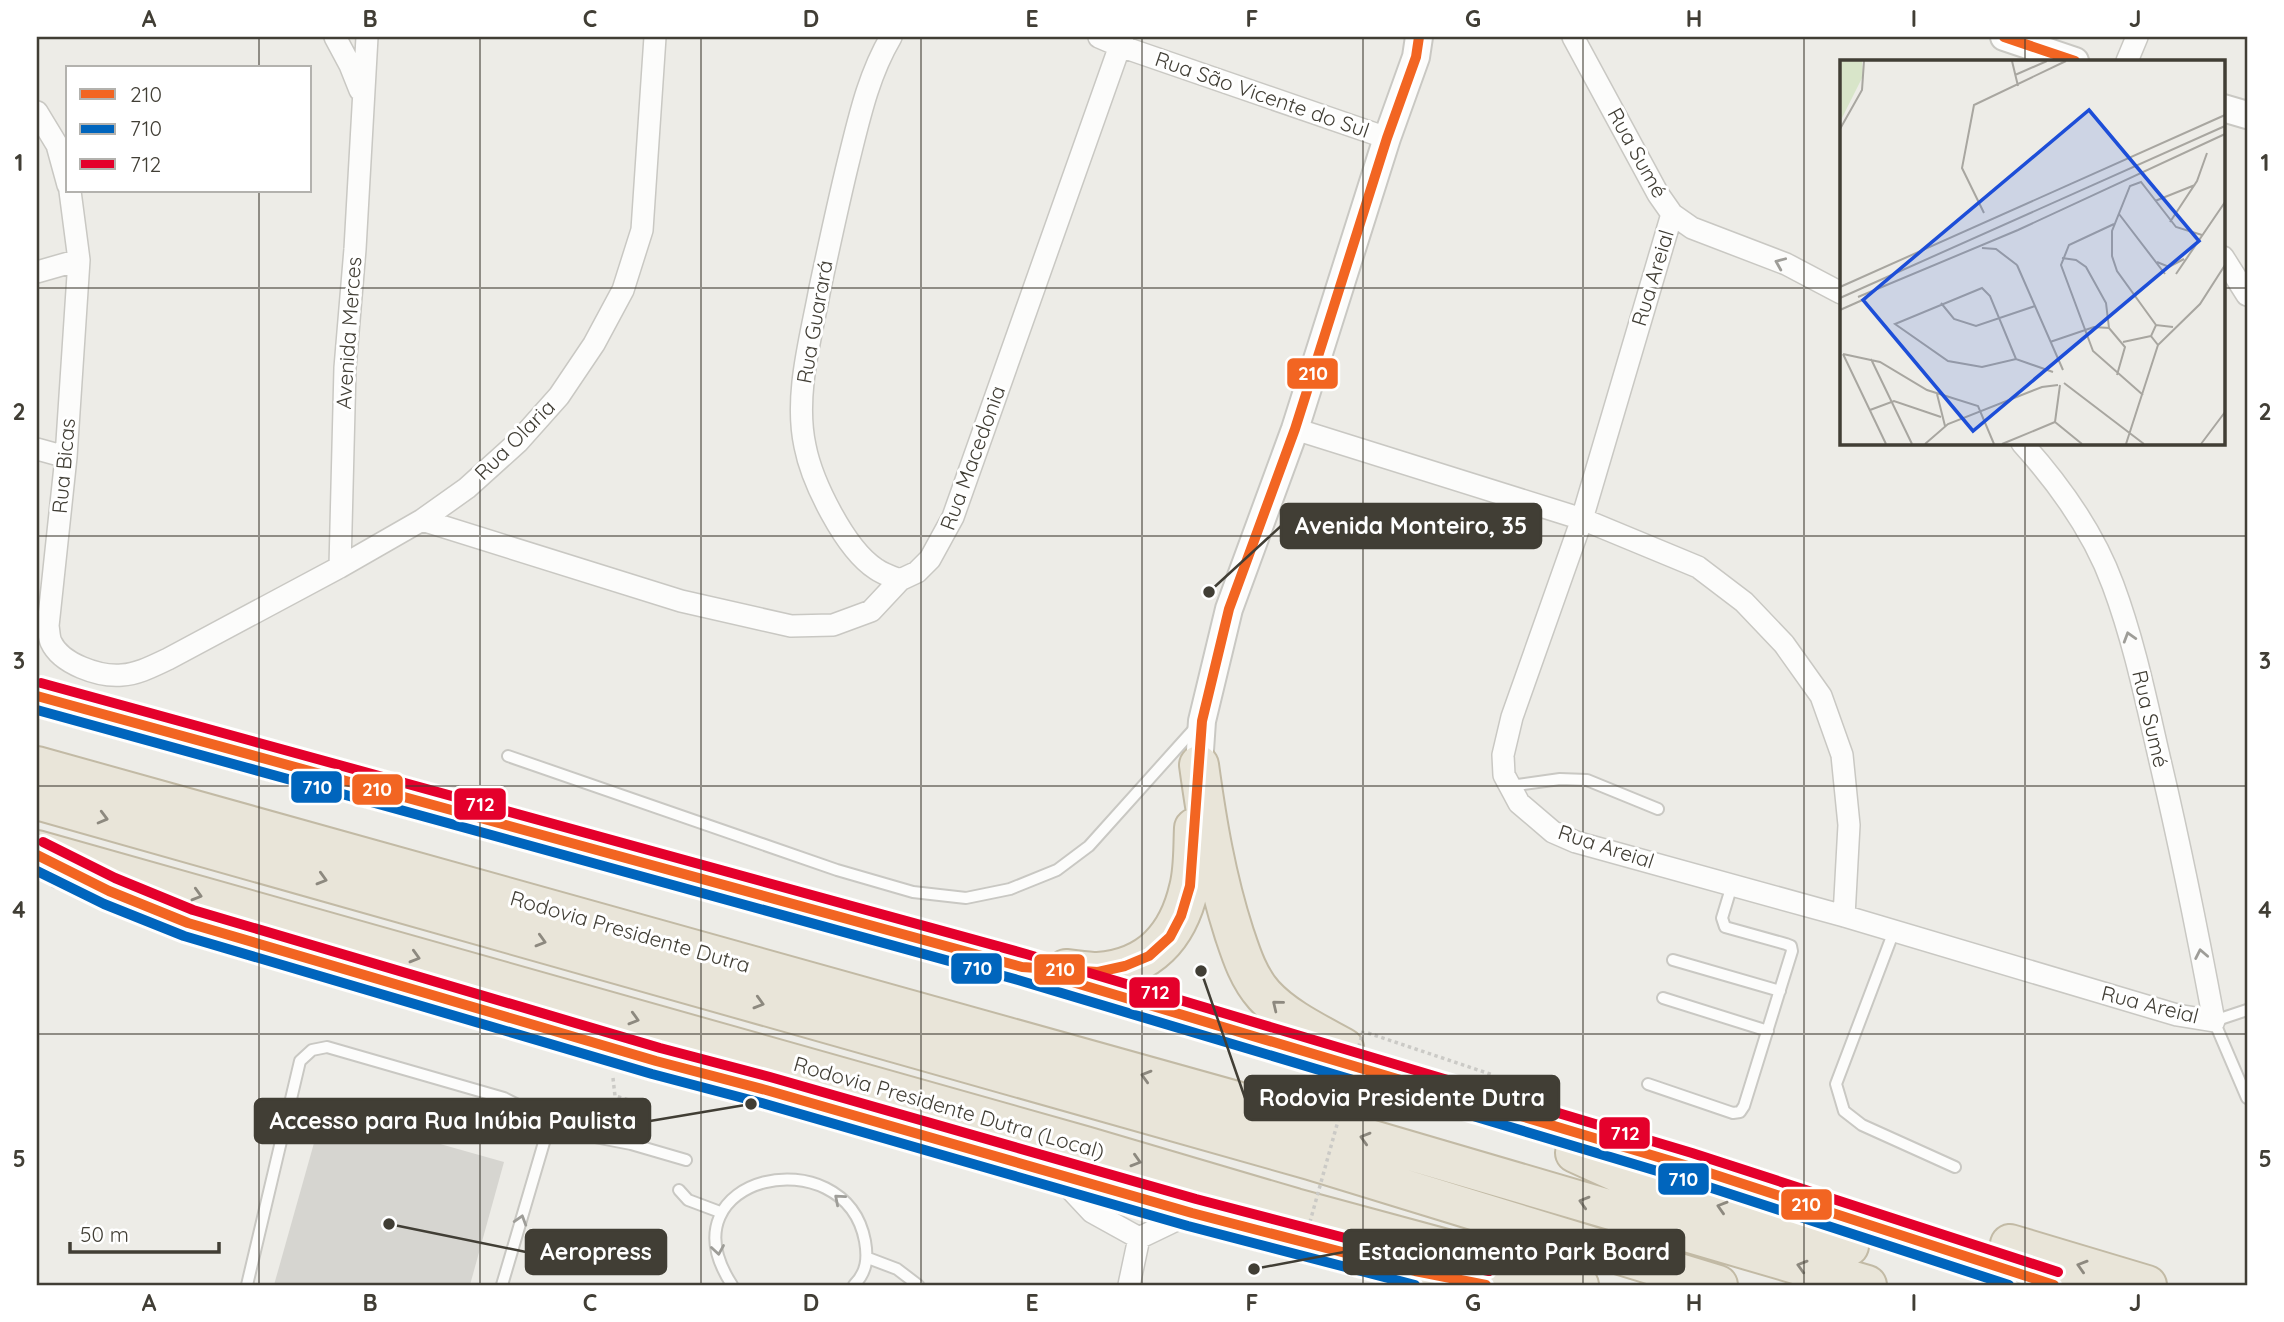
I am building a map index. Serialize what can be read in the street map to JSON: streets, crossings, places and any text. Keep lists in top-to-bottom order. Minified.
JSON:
{"streets":{"highway":["Rodovia Presidente Dutra","Rodovia Presidente Dutra (Local)"],"street":["Rua São Vicente do Sul","Rua Sumé","Rua Areial","Rua Guarará","Avenida Merces","Rua Olaria","Rua Macedonia","Rua Bicas"]},"crossings":[["Rua São Vicente do Sul","Rua Macedonia"],["Rua Sumé","Rua Areial"],["Rua Guarará","Rua Macedonia"],["Avenida Merces","Rua Olaria"],["Rua Olaria","Rua Macedonia"],["Rua Olaria","Rua Bicas"]],"one_way":["Rua Sumé"],"places":["Avenida Monteiro, 35","Rodovia Presidente Dutra","Accesso para Rua Inúbia Paulista","Aeropress","Estacionamento Park Board"],"lines":["transit line 210","transit line 712","transit line 710"],"legend":["210","710","712"],"scale_bar":"50 m","grid":{"columns":["A","B","C","D","E","F","G","H","I","J"],"rows":["1","2","3","4","5"]}}
